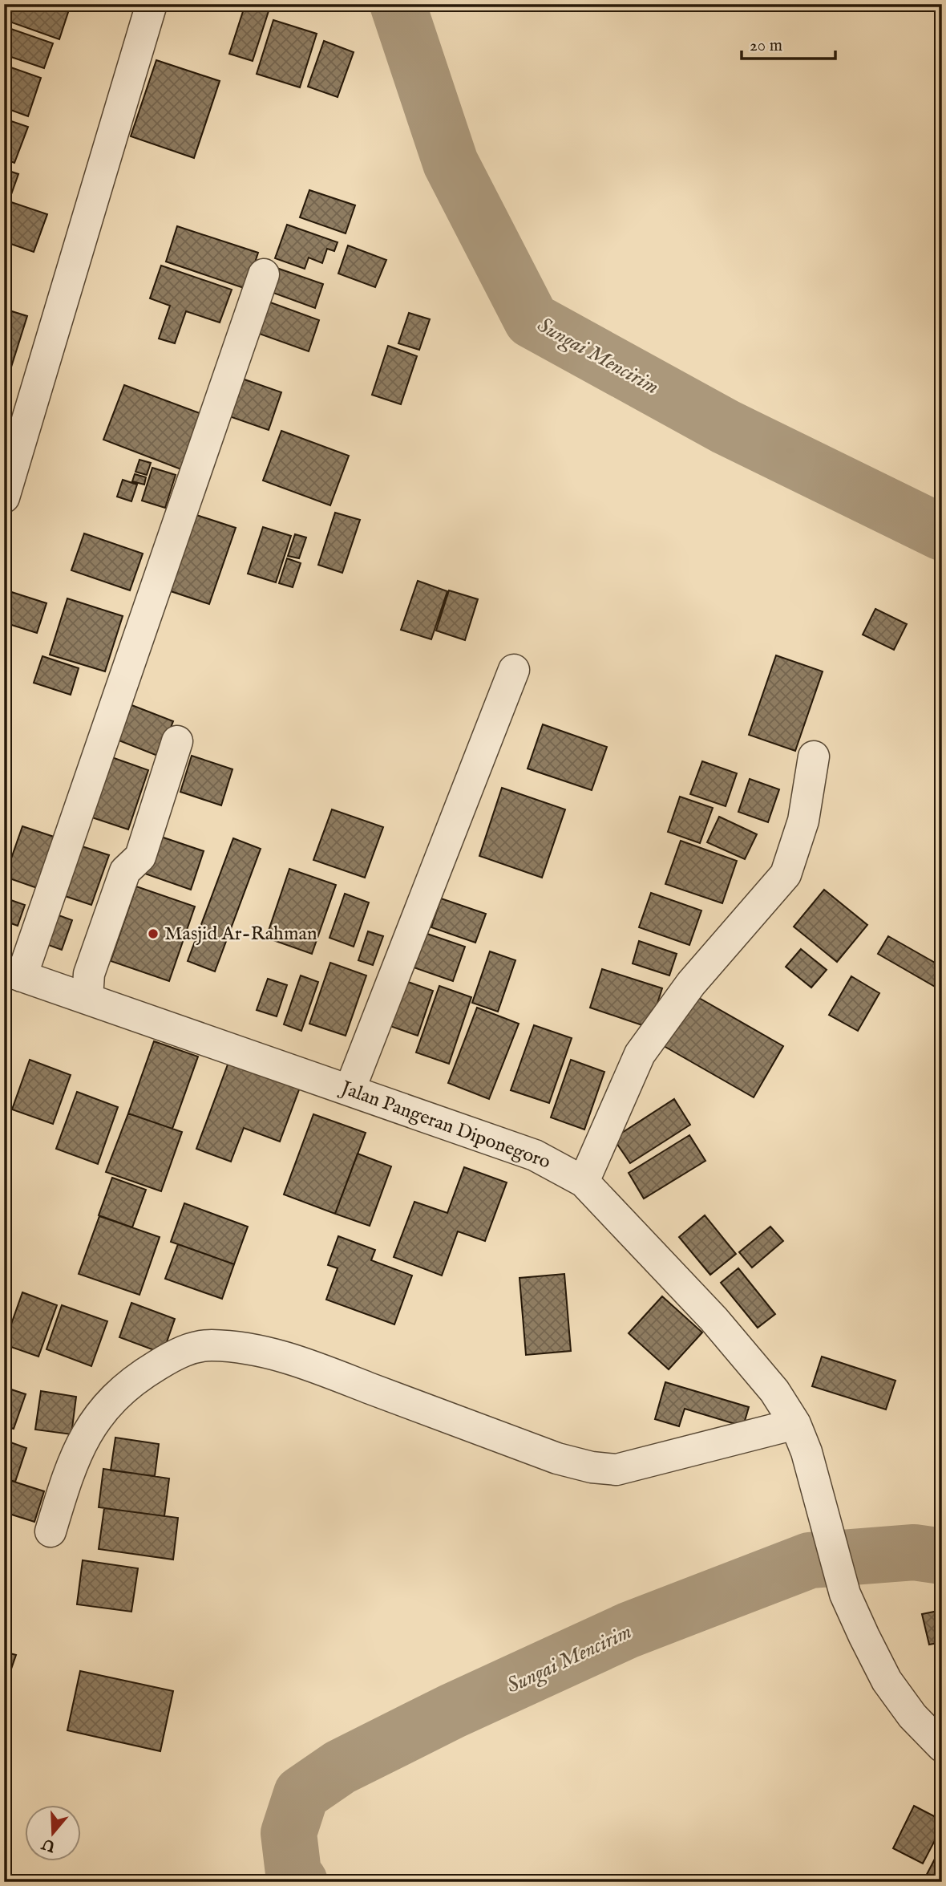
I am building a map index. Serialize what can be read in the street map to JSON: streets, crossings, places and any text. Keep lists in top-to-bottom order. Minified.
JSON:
{"streets":{"street":["Jalan Pangeran Diponegoro"]},"water":["Sungai Mencirim"],"places":["Masjid Ar-Rahman"],"scale_bar":"20 m","north":"bottom"}
